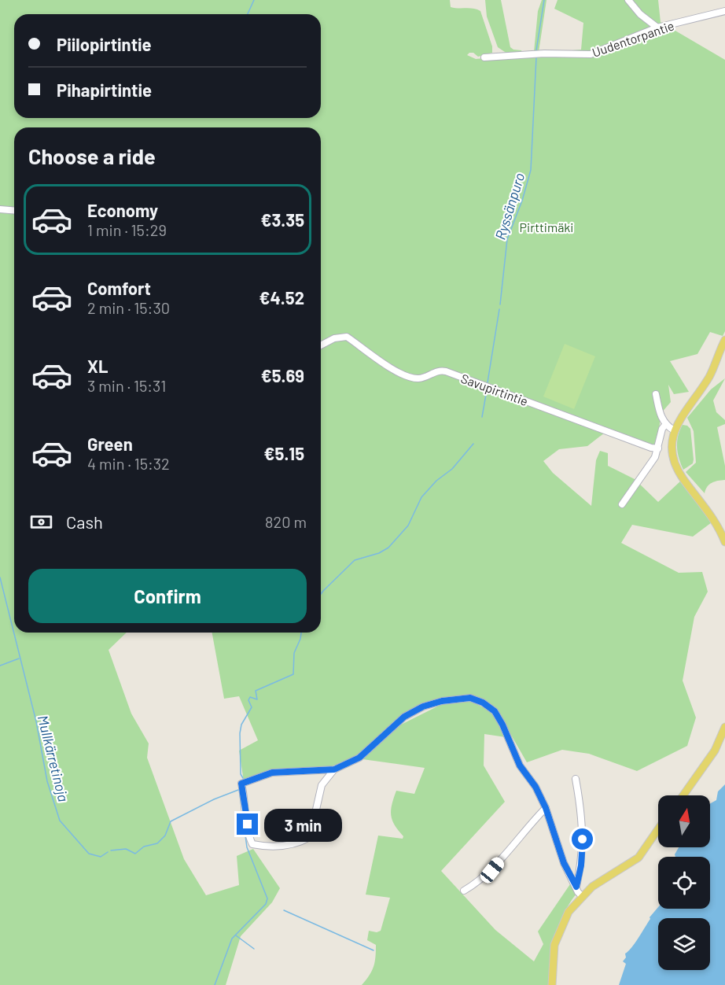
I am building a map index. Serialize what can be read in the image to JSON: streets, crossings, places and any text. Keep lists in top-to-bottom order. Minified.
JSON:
{"streets":{"street":["Uudentorpantie","Savupirtintie"]},"water":["Ryssänpuro","Mullkärretinoja"],"parks":["Pirttimäki"],"north":"top","page":{"banner":["Piilopirtintie","Pihapirtintie"],"heading":"Choose a ride","list":[{"name":"Economy","note":"1 min · 15:29","value":"€3.35"},{"name":"Comfort","note":"2 min · 15:30","value":"€4.52"},{"name":"XL","note":"3 min · 15:31","value":"€5.69"},{"name":"Green","note":"4 min · 15:32","value":"€5.15"}],"pay":["Cash","820 m"],"buttons":"Confirm","bubble":"3 min"}}
